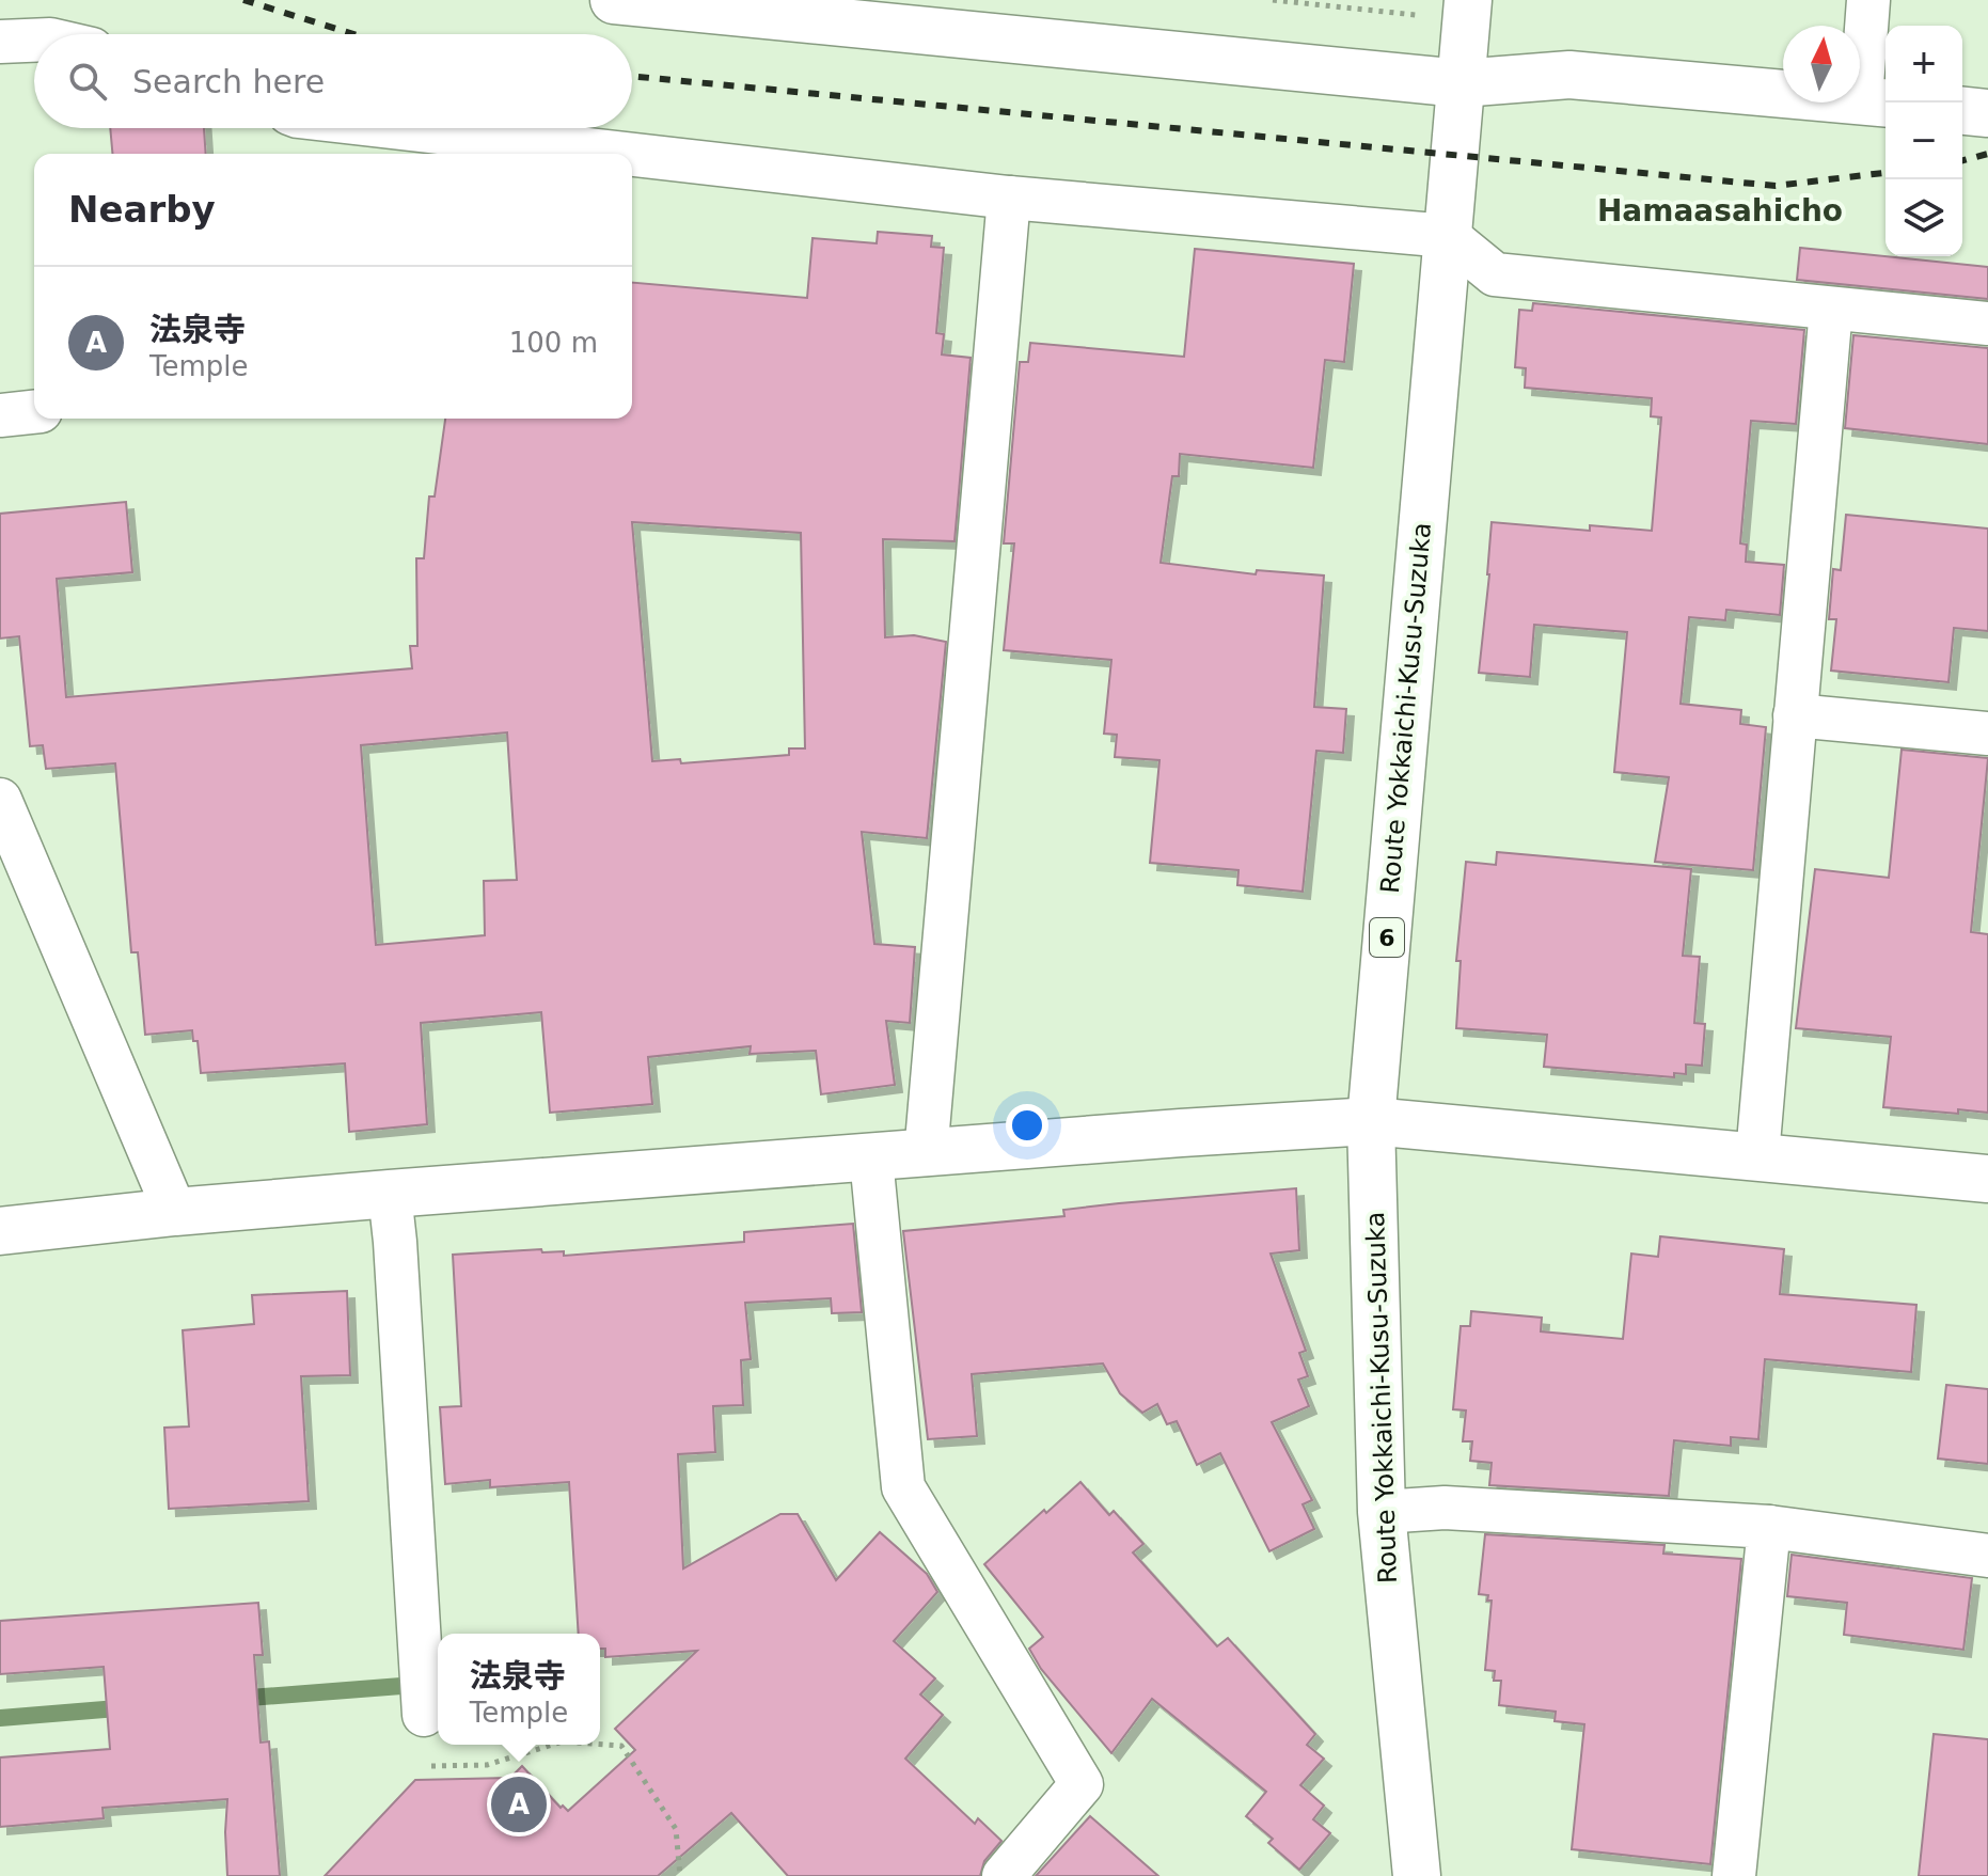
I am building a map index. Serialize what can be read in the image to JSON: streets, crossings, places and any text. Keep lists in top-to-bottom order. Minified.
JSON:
{"streets":{"street":["Route Yokkaichi-Kusu-Suzuka","6"]},"districts":["Hamaasahicho"],"north":"top","page":{"map_buttons":["+","−"],"search":"Search here","heading":"Nearby","list":[{"mark":"A","name":"法泉寺","note":"Temple","value":"100 m"}],"popup":["法泉寺","Temple"],"pins":"A"}}
